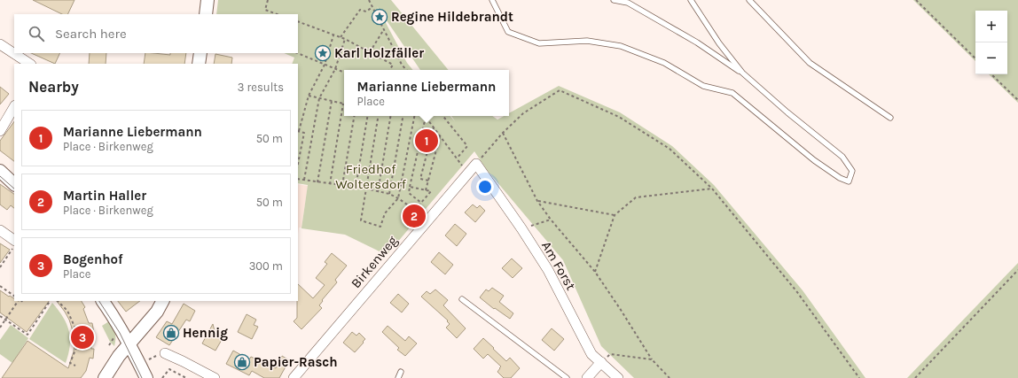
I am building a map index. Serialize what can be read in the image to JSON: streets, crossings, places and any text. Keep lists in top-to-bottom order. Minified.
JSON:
{"streets":{"street":["Birkenweg","Am Forst"]},"crossings":[["Birkenweg","Am Forst"]],"parks":["Friedhof Woltersdorf"],"places":{"place":["Regine Hildebrandt","Karl Holzfäller"],"shop":["Hennig","Papier-Rasch"]},"page":{"map_buttons":["+","−"],"search":"Search here","heading":["Nearby","3 results"],"popup":["Marianne Liebermann","Place"],"list":[{"mark":"1","name":"Marianne Liebermann","note":"Place · Birkenweg","value":"50 m"},{"mark":"2","name":"Martin Haller","note":"Place · Birkenweg","value":"50 m"},{"mark":"3","name":"Bogenhof","note":"Place","value":"300 m"}],"pins":["1","2","3"]}}
